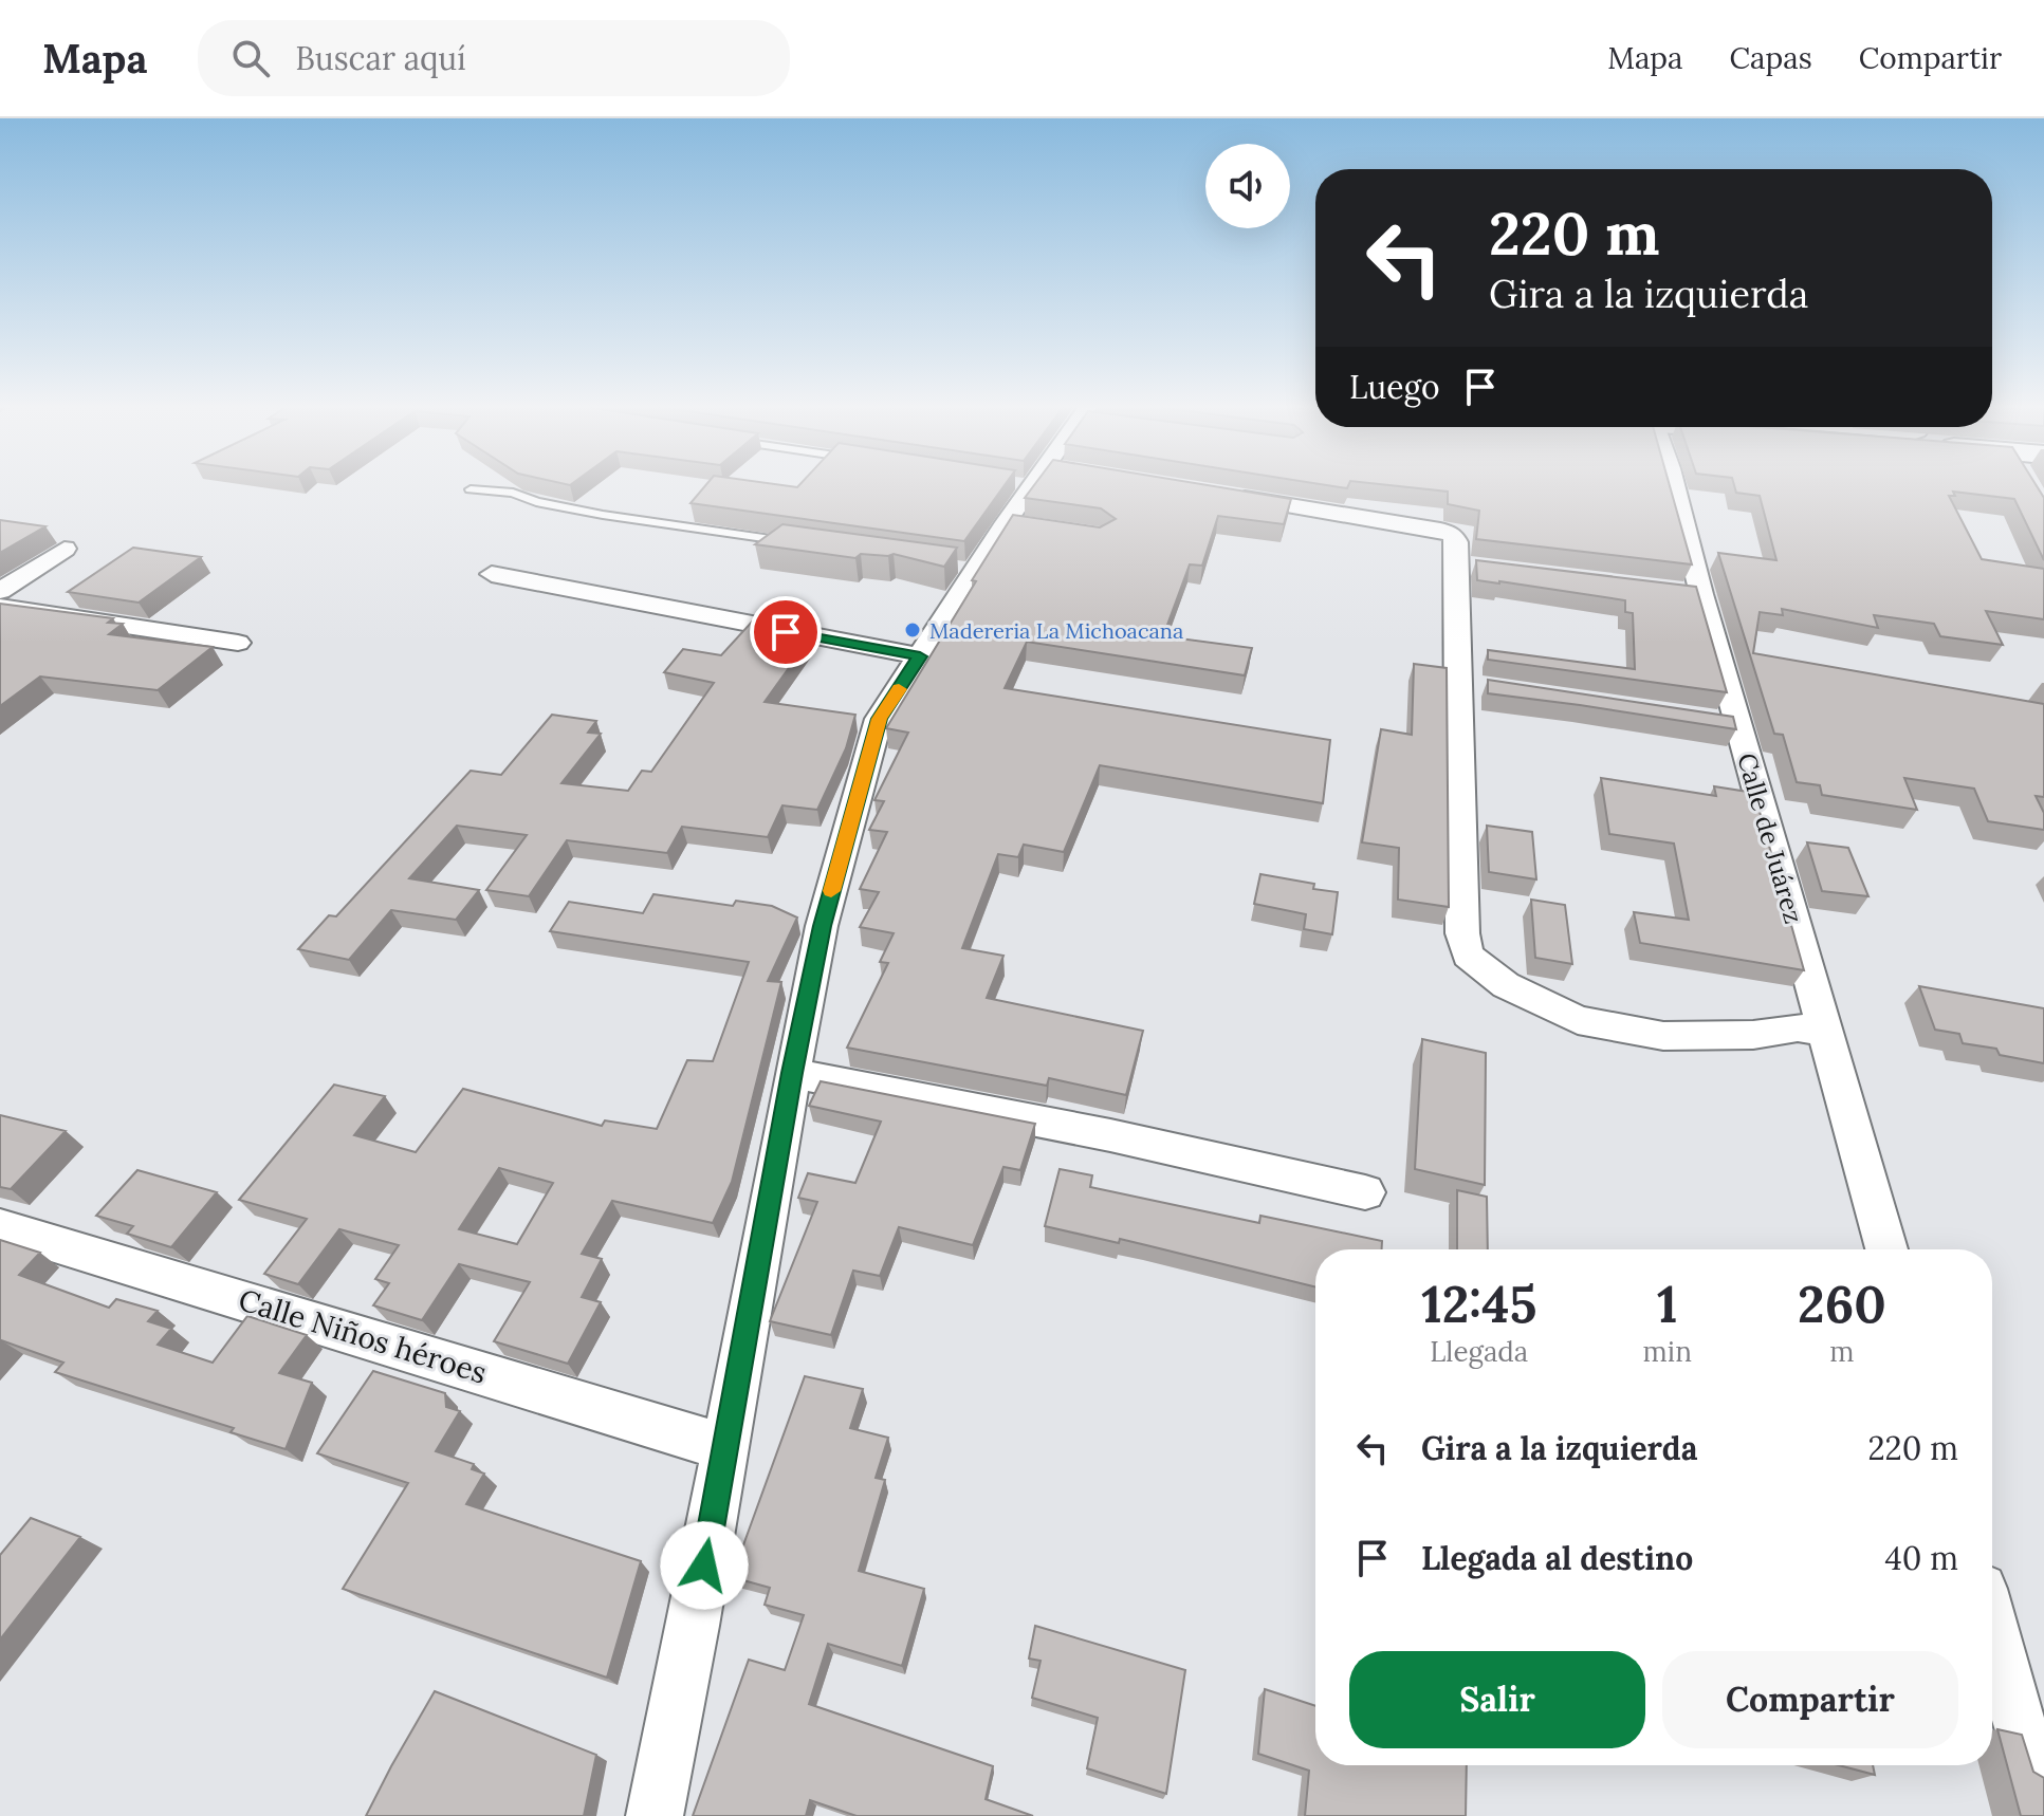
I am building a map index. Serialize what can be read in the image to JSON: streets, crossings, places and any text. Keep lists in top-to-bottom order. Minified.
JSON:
{"streets":{"street":["Calle de Juárez","Calle Niños héroes"]},"places":["Madereria La Michoacana"],"page":{"header":"Mapa","search":"Buscar aquí","nav":["Mapa","Capas","Compartir"],"turn":["220 m","Gira a la izquierda"],"then":"Luego","eta":["12:45","Llegada","1","min","260","m"],"list":[{"name":"Gira a la izquierda","value":"220 m"},{"name":"Llegada al destino","value":"40 m"}],"buttons":["Salir","Compartir"]}}
